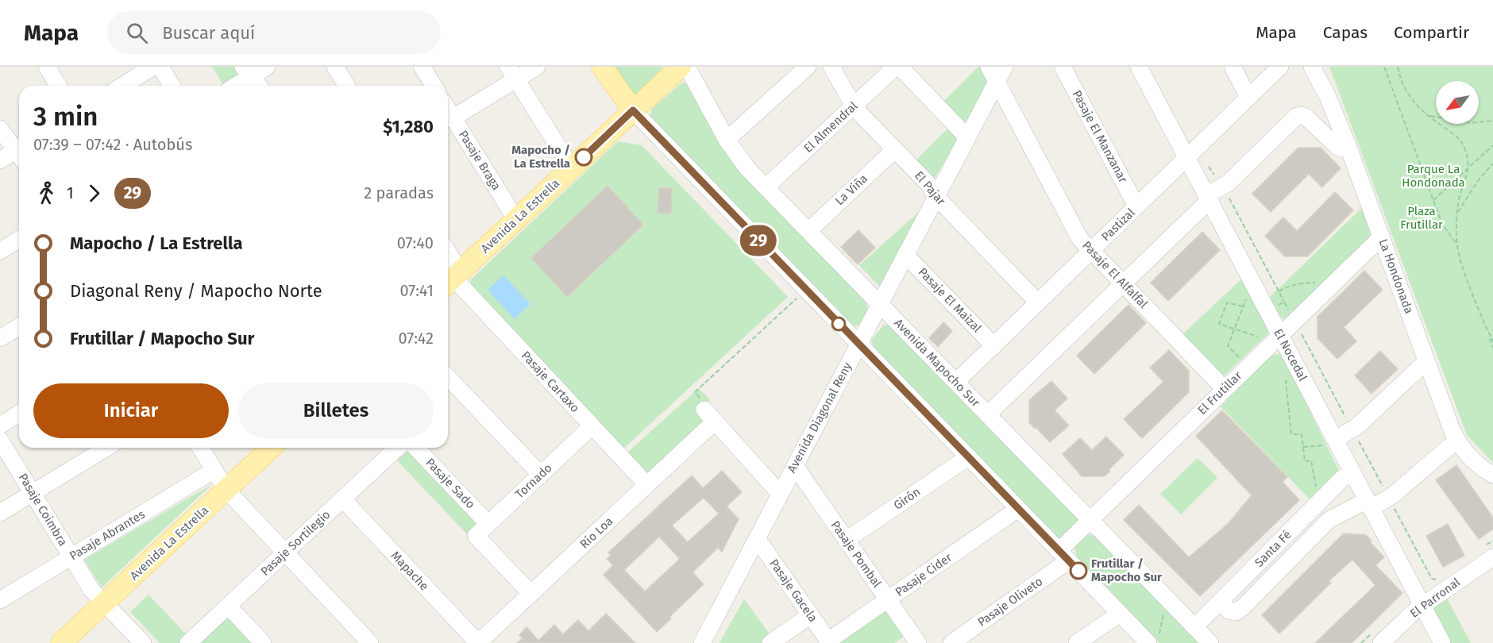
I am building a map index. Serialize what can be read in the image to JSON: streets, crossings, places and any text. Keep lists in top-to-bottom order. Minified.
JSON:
{"streets":{"main road":["Avenida La Estrella"],"street":["El Almendral","Pasaje El Manzanar","Pasaje Braga","El Pajar","La Viña","Pastizal","Pasaje El Alfalfal","La Hondonada","Pasaje El Maizal","El Nocedal","Avenida Mapocho Sur","Pasaje Cartaxo","El Frutillar","Avenida Diagonal Reny","Tornado","Pasaje Sado","Girón","Pasaje Coimbra","Río Loa","Pasaje Abrantes","Pasaje Sortilegio","Santa Fé","Pasaje Pombal","Mapache","Pasaje Cider","Pasaje Gacela","El Parronal","Pasaje Oliveto"]},"crossings":[["El Almendral","El Pajar"],["El Almendral","Avenida Mapocho Sur"],["Pasaje El Manzanar","Pastizal"],["Pasaje Braga","Avenida La Estrella"],["El Pajar","La Viña"],["El Pajar","Pastizal"],["El Pajar","Avenida Diagonal Reny"],["La Viña","Avenida Mapocho Sur"],["Avenida La Estrella","Pasaje Cartaxo"],["Avenida La Estrella","Pasaje Coimbra"],["Pastizal","Pasaje El Alfalfal"],["Pastizal","Pasaje El Maizal"],["Pastizal","El Nocedal"],["Pastizal","Avenida Mapocho Sur"],["Pasaje El Alfalfal","El Frutillar"],["Pasaje El Alfalfal","Avenida Diagonal Reny"],["La Hondonada","El Frutillar"],["Pasaje El Maizal","Avenida Diagonal Reny"],["El Nocedal","El Frutillar"],["El Nocedal","Santa Fé"],["El Nocedal","El Parronal"],["Avenida Mapocho Sur","El Frutillar"],["Avenida Mapocho Sur","Avenida Diagonal Reny"],["Avenida Mapocho Sur","Santa Fé"],["Pasaje Cartaxo","Tornado"],["Pasaje Cartaxo","Río Loa"],["El Frutillar","Pasaje Oliveto"],["Avenida Diagonal Reny","Pasaje Pombal"],["Avenida Diagonal Reny","Pasaje Gacela"],["Tornado","Pasaje Sado"],["Tornado","Río Loa"],["Girón","Pasaje Pombal"],["Pasaje Coimbra","Pasaje Abrantes"],["Río Loa","Mapache"],["Pasaje Sortilegio","Mapache"],["Pasaje Pombal","Pasaje Cider"],["Pasaje Cider","Pasaje Gacela"]],"parks":["Parque La Hondonada","Plaza Frutillar"],"places":["Mapocho / La Estrella","Frutillar / Mapocho Sur"],"lines":["bus line 29"],"north":"bottom left","page":{"header":"Mapa","search":"Buscar aquí","nav":["Mapa","Capas","Compartir"],"on_map":"29","heading":["3 min","07:39 – 07:42 · Autobús","$1,280"],"legs":["1","29","2 paradas"],"list":[{"name":"Mapocho / La Estrella","value":"07:40"},{"name":"Diagonal Reny / Mapocho Norte","value":"07:41"},{"name":"Frutillar / Mapocho Sur","value":"07:42"}],"buttons":["Iniciar","Billetes"]}}
